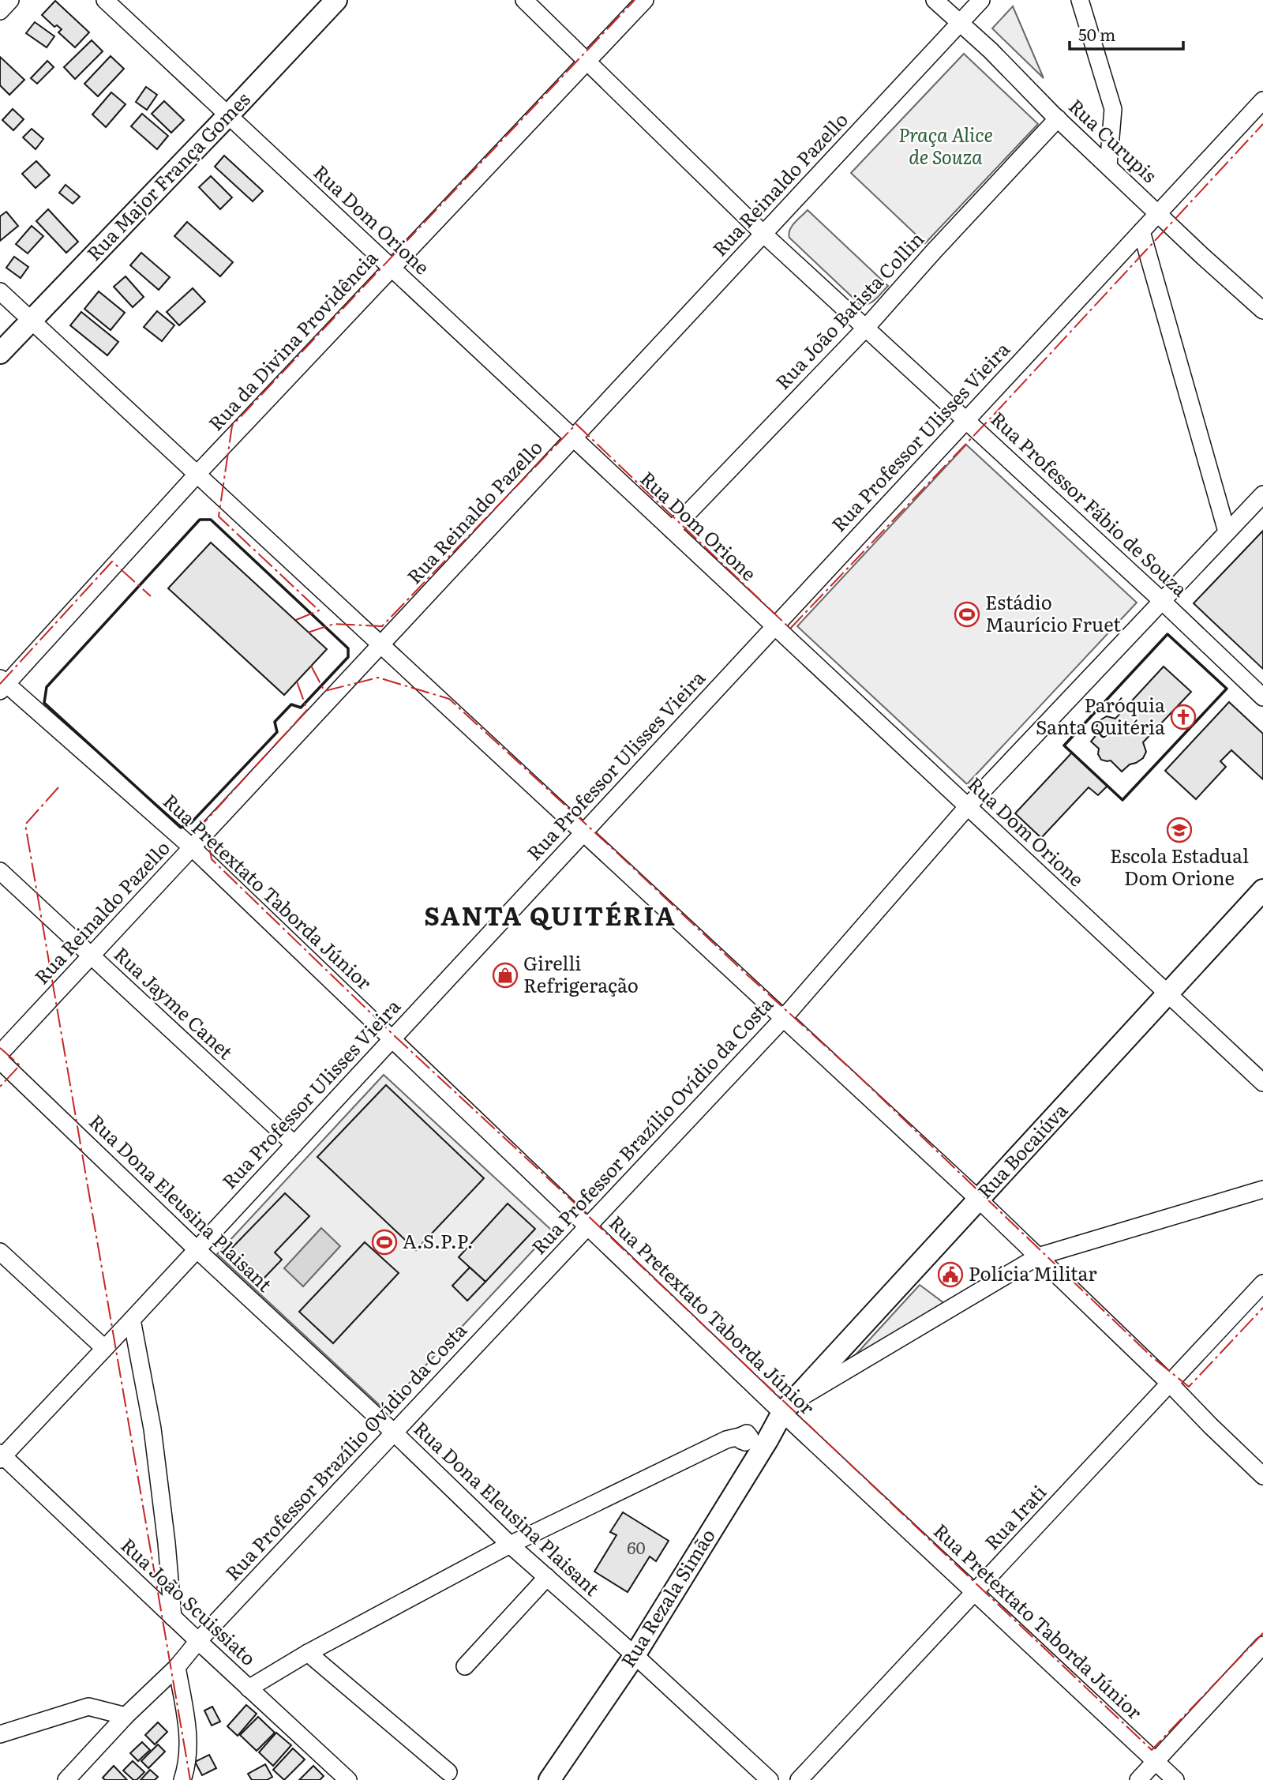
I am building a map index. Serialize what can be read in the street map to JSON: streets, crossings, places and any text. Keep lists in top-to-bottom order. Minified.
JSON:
{"streets":{"main road":["Rua Major França Gomes","Rua Bocaiúva","Rua Rezala Simão"],"street":["Rua Curupis","Rua Reinaldo Pazello","Rua Dom Orione","Rua João Batista Collin","Rua da Divina Providência","Rua Professor Ulisses Vieira","Rua Professor Fábio de Souza","Rua Pretextato Taborda Júnior","Rua Jayme Canet","Rua Professor Brazílio Ovídio da Costa","Rua Dona Eleusina Plaisant","Rua Irati","Rua João Scuissiato"]},"crossings":[["Rua Curupis","Rua Reinaldo Pazello"],["Rua Curupis","Rua João Batista Collin"],["Rua Curupis","Rua Professor Ulisses Vieira"],["Rua Major França Gomes","Rua Dom Orione"],["Rua Reinaldo Pazello","Rua Dom Orione"],["Rua Reinaldo Pazello","Rua Professor Fábio de Souza"],["Rua Reinaldo Pazello","Rua Pretextato Taborda Júnior"],["Rua Reinaldo Pazello","Rua Jayme Canet"],["Rua Dom Orione","Rua João Batista Collin"],["Rua Dom Orione","Rua da Divina Providência"],["Rua Dom Orione","Rua Professor Ulisses Vieira"],["Rua Dom Orione","Rua Professor Brazílio Ovídio da Costa"],["Rua Dom Orione","Rua Bocaiúva"],["Rua João Batista Collin","Rua Professor Fábio de Souza"],["Rua da Divina Providência","Rua Professor Fábio de Souza"],["Rua da Divina Providência","Rua Pretextato Taborda Júnior"],["Rua Professor Ulisses Vieira","Rua Professor Fábio de Souza"],["Rua Professor Ulisses Vieira","Rua Pretextato Taborda Júnior"],["Rua Professor Ulisses Vieira","Rua Jayme Canet"],["Rua Professor Ulisses Vieira","Rua Dona Eleusina Plaisant"],["Rua Professor Ulisses Vieira","Rua João Scuissiato"],["Rua Professor Fábio de Souza","Rua Professor Brazílio Ovídio da Costa"],["Rua Pretextato Taborda Júnior","Rua Professor Brazílio Ovídio da Costa"],["Rua Pretextato Taborda Júnior","Rua Bocaiúva"],["Rua Pretextato Taborda Júnior","Rua Irati"],["Rua Pretextato Taborda Júnior","Rua Rezala Simão"],["Rua Professor Brazílio Ovídio da Costa","Rua Dona Eleusina Plaisant"],["Rua Professor Brazílio Ovídio da Costa","Rua João Scuissiato"],["Rua Bocaiúva","Rua Rezala Simão"],["Rua Dona Eleusina Plaisant","Rua Rezala Simão"]],"districts":["SANTA QUITÉRIA"],"parks":["Praça Alice de Souza"],"places":{"sports":["Estádio Maurício Fruet","A.S.P.P."],"church":["Paróquia Santa Quitéria"],"school or university":["Escola Estadual Dom Orione"],"shop":["Girelli Refrigeração"],"public building":["Polícia Militar"]},"house_numbers":["60"],"scale_bar":"50 m"}
